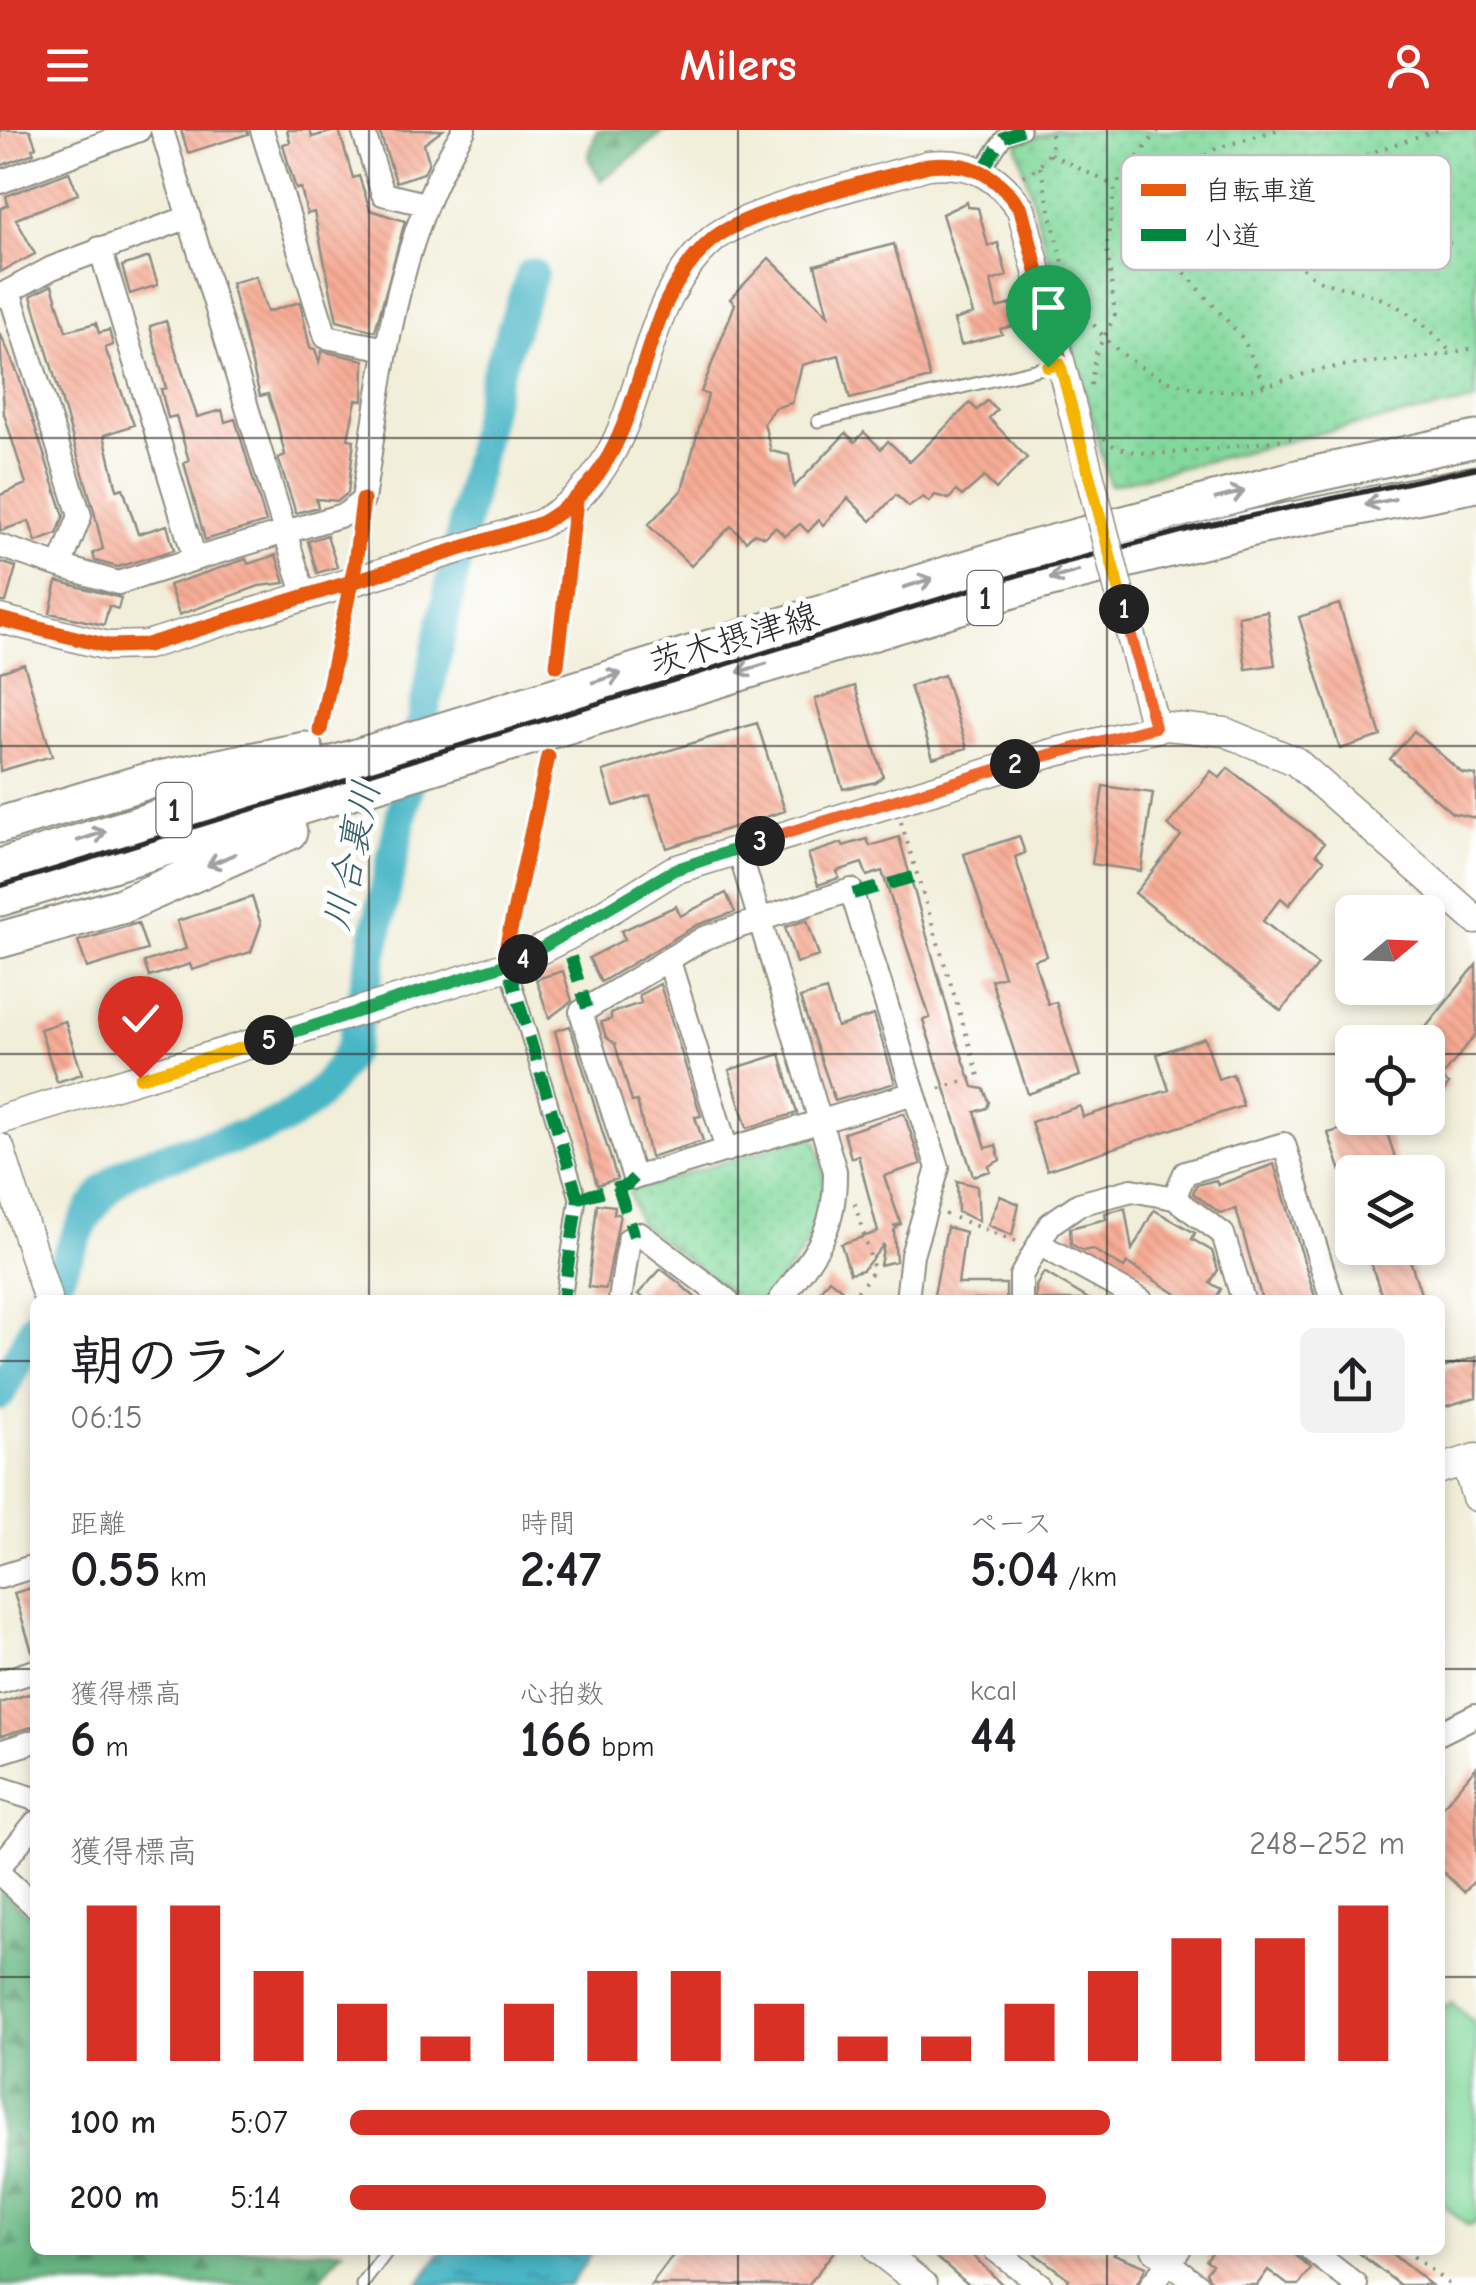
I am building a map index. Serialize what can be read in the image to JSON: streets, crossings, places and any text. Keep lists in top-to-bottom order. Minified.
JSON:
{"streets":{"main road":["1","茨木摂津線"]},"crossings":[["1","茨木摂津線"]],"water":["川合裏川"],"legend":["自転車道","小道"],"north":"right","page":{"header":"Milers","pins":["1","2","3","4","5"],"heading":["朝のラン","06:15"],"stats":[["距離","0.55 km"],["時間","2:47"],["ペース","5:04 /km"],["獲得標高","6 m"],["心拍数","166 bpm"],["kcal","44"]],"chart":["獲得標高","248–252 m"],"list":[{"name":"100 m","note":"5:07"},{"name":"200 m","note":"5:14"}]}}
